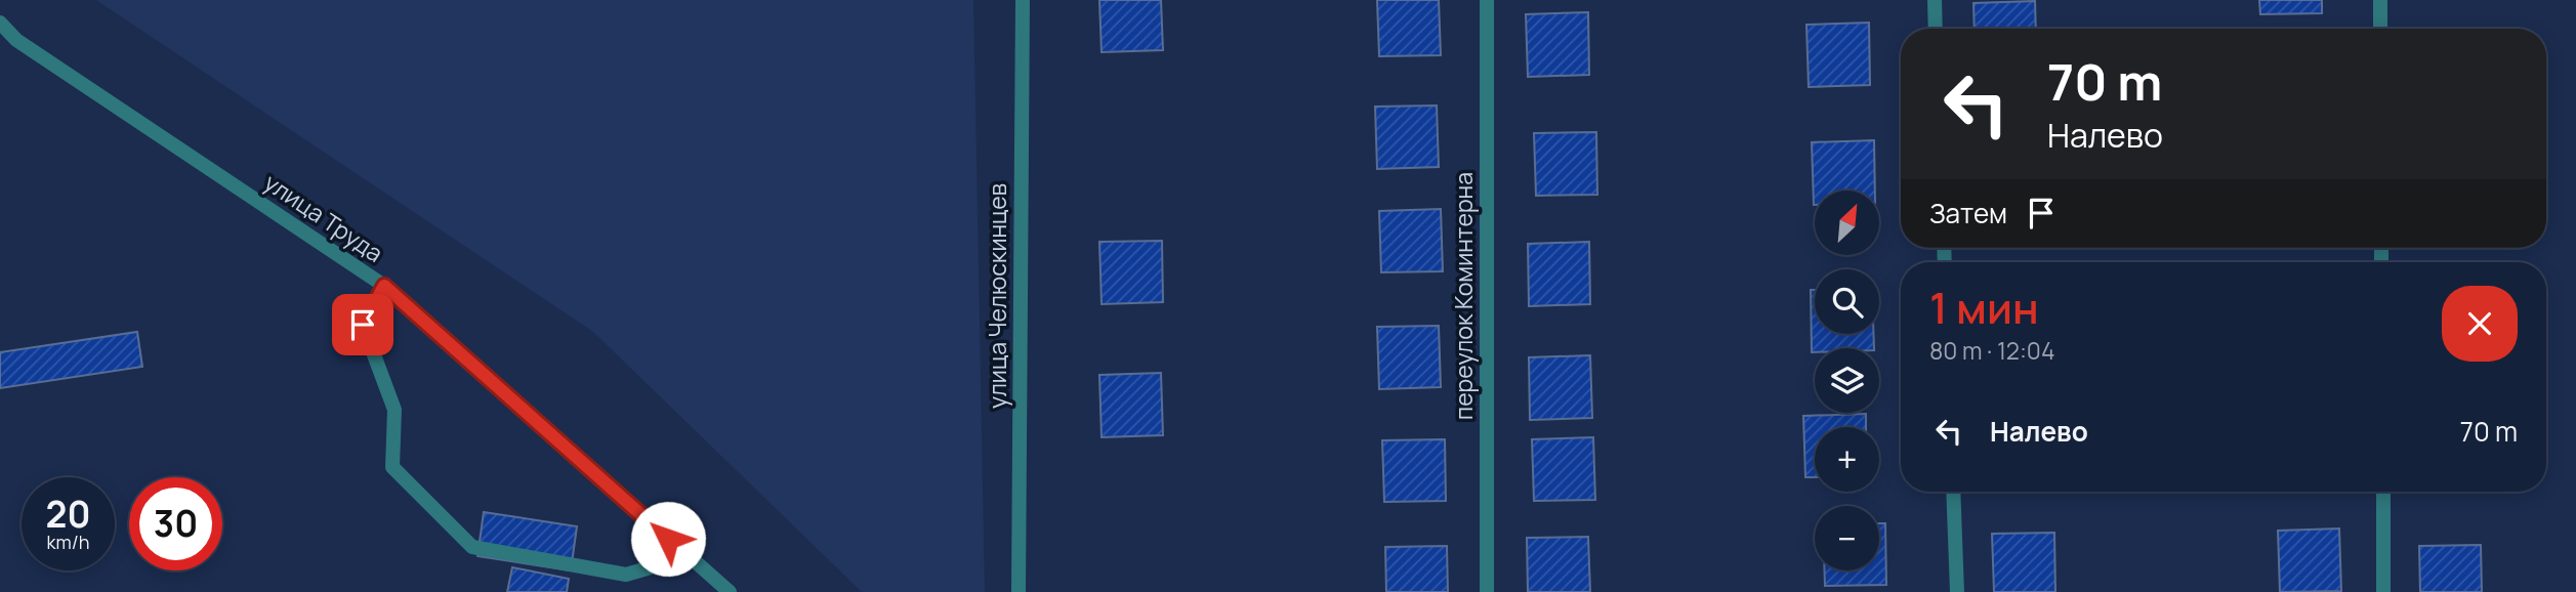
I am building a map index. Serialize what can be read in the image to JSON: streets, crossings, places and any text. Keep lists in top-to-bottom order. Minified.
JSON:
{"streets":{"street":["улица Труда","улица Челюскинцев","переулок Коминтерна"]},"north":"top right","page":{"turn":["70 m","Налево"],"then":"Затем","map_buttons":["+","−"],"heading":["1 мин","80 m · 12:04"],"list":[{"name":"Налево","value":"70 m"}],"speed":"20 km/h","limit":"30"}}
